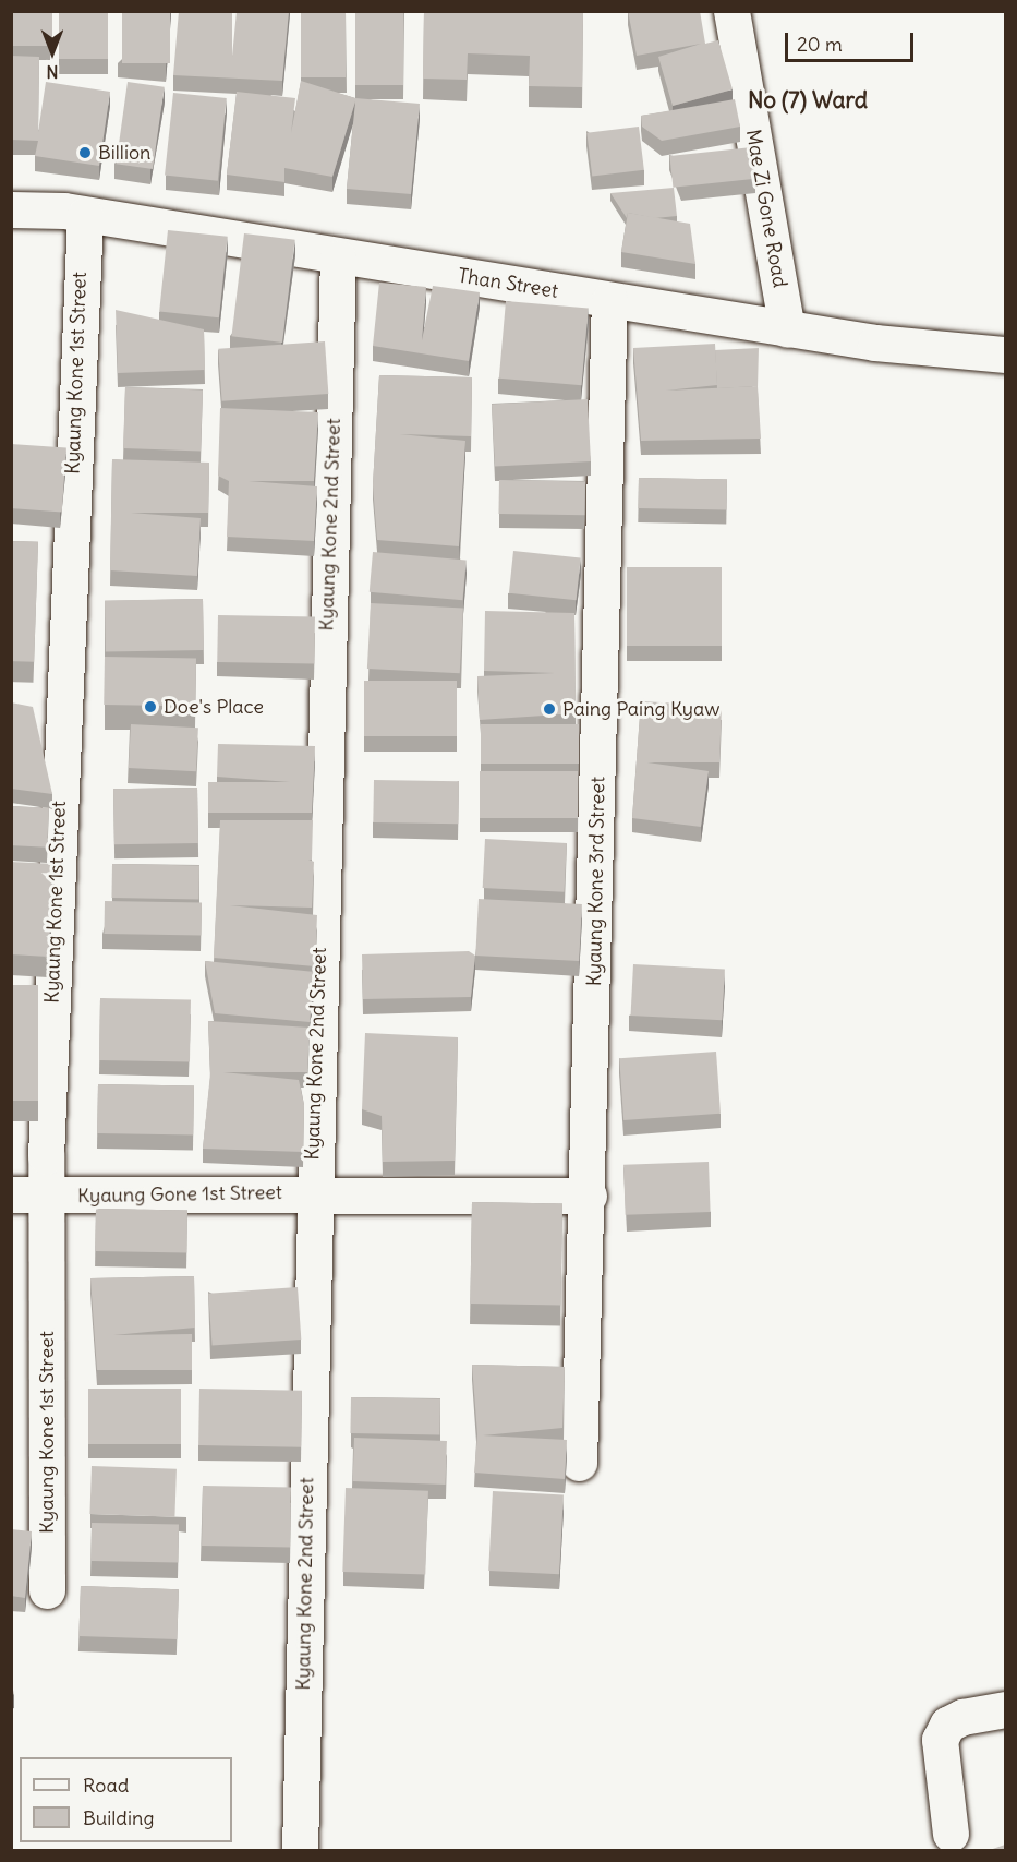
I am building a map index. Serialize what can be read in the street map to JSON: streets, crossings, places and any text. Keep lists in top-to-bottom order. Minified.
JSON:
{"streets":{"street":["Mae Zi Gone Road","Than Street","Kyaung Kone 1st Street","Kyaung Kone 2nd Street","Kyaung Kone 3rd Street","Kyaung Gone 1st Street"]},"crossings":[["Mae Zi Gone Road","Than Street"],["Than Street","Kyaung Kone 1st Street"],["Than Street","Kyaung Kone 2nd Street"],["Than Street","Kyaung Kone 3rd Street"],["Kyaung Kone 1st Street","Kyaung Gone 1st Street"],["Kyaung Kone 2nd Street","Kyaung Gone 1st Street"],["Kyaung Kone 3rd Street","Kyaung Gone 1st Street"]],"districts":["No (7) Ward"],"places":["Billion","Doe's Place","Paing Paing Kyaw"],"legend":["Road","Building"],"scale_bar":"20 m","north":"bottom"}
